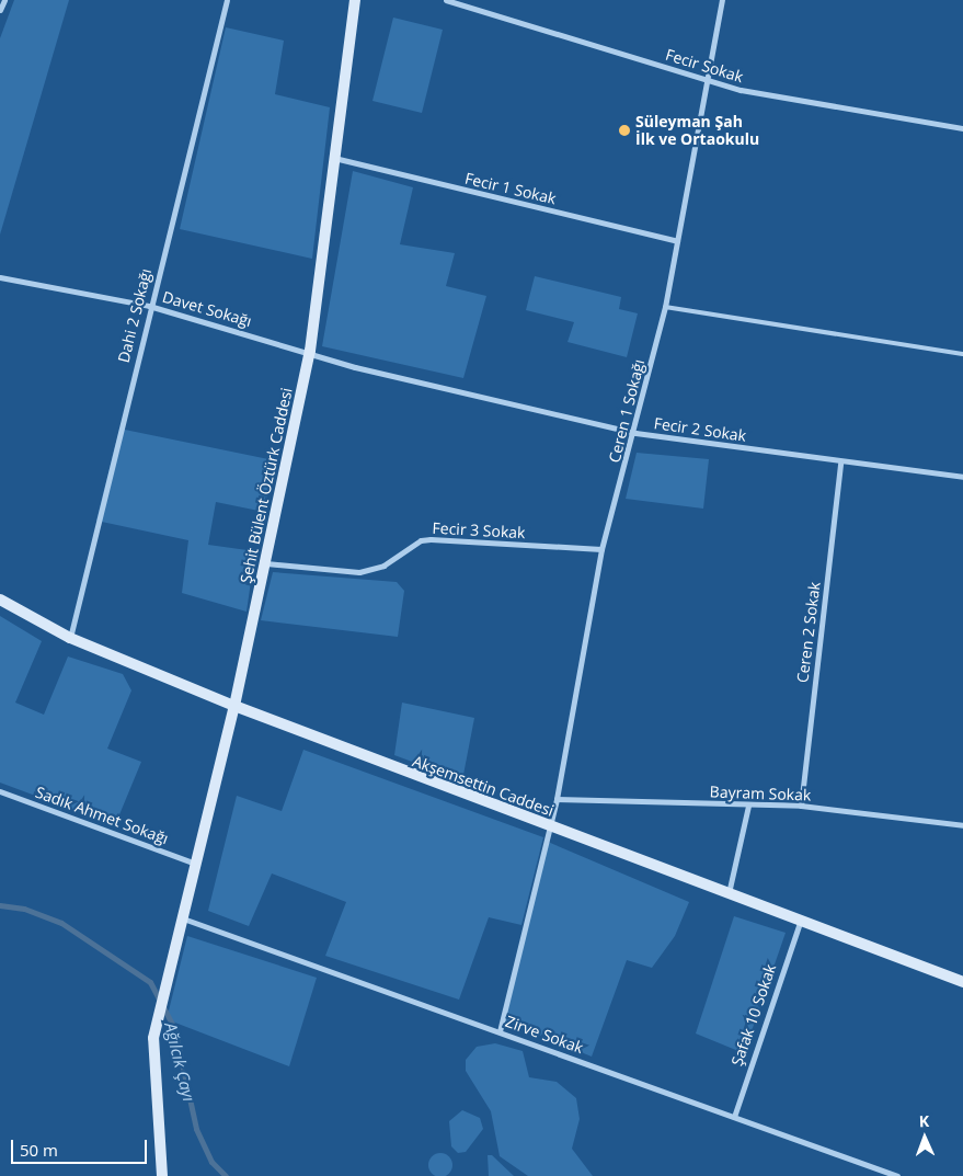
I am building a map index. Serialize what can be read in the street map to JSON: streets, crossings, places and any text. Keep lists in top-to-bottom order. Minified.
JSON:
{"streets":{"street":["Fecir Sokak","Fecir 1 Sokak","Davet Sokağı","Dahi 2 Sokağı","Ceren 1 Sokağı","Fecir 2 Sokak","Şehit Bülent Öztürk Caddesi","Fecir 3 Sokak","Ceren 2 Sokak","Akşemsettin Caddesi","Bayram Sokak","Sadık Ahmet Sokağı","Şafak 10 Sokak","Zirve Sokak"]},"crossings":[["Fecir Sokak","Ceren 1 Sokağı"],["Fecir 1 Sokak","Ceren 1 Sokağı"],["Fecir 1 Sokak","Şehit Bülent Öztürk Caddesi"],["Davet Sokağı","Dahi 2 Sokağı"],["Davet Sokağı","Fecir 2 Sokak"],["Davet Sokağı","Şehit Bülent Öztürk Caddesi"],["Dahi 2 Sokağı","Akşemsettin Caddesi"],["Ceren 1 Sokağı","Fecir 2 Sokak"],["Ceren 1 Sokağı","Fecir 3 Sokak"],["Ceren 1 Sokağı","Akşemsettin Caddesi"],["Ceren 1 Sokağı","Bayram Sokak"],["Ceren 1 Sokağı","Zirve Sokak"],["Fecir 2 Sokak","Şehit Bülent Öztürk Caddesi"],["Fecir 2 Sokak","Ceren 2 Sokak"],["Şehit Bülent Öztürk Caddesi","Fecir 3 Sokak"],["Şehit Bülent Öztürk Caddesi","Akşemsettin Caddesi"],["Şehit Bülent Öztürk Caddesi","Sadık Ahmet Sokağı"],["Şehit Bülent Öztürk Caddesi","Zirve Sokak"],["Ceren 2 Sokak","Bayram Sokak"],["Akşemsettin Caddesi","Şafak 10 Sokak"],["Şafak 10 Sokak","Zirve Sokak"]],"water":["Ağılcık Çayı"],"places":["Süleyman Şah İlk ve Ortaokulu"],"scale_bar":"50 m","north":"top"}
